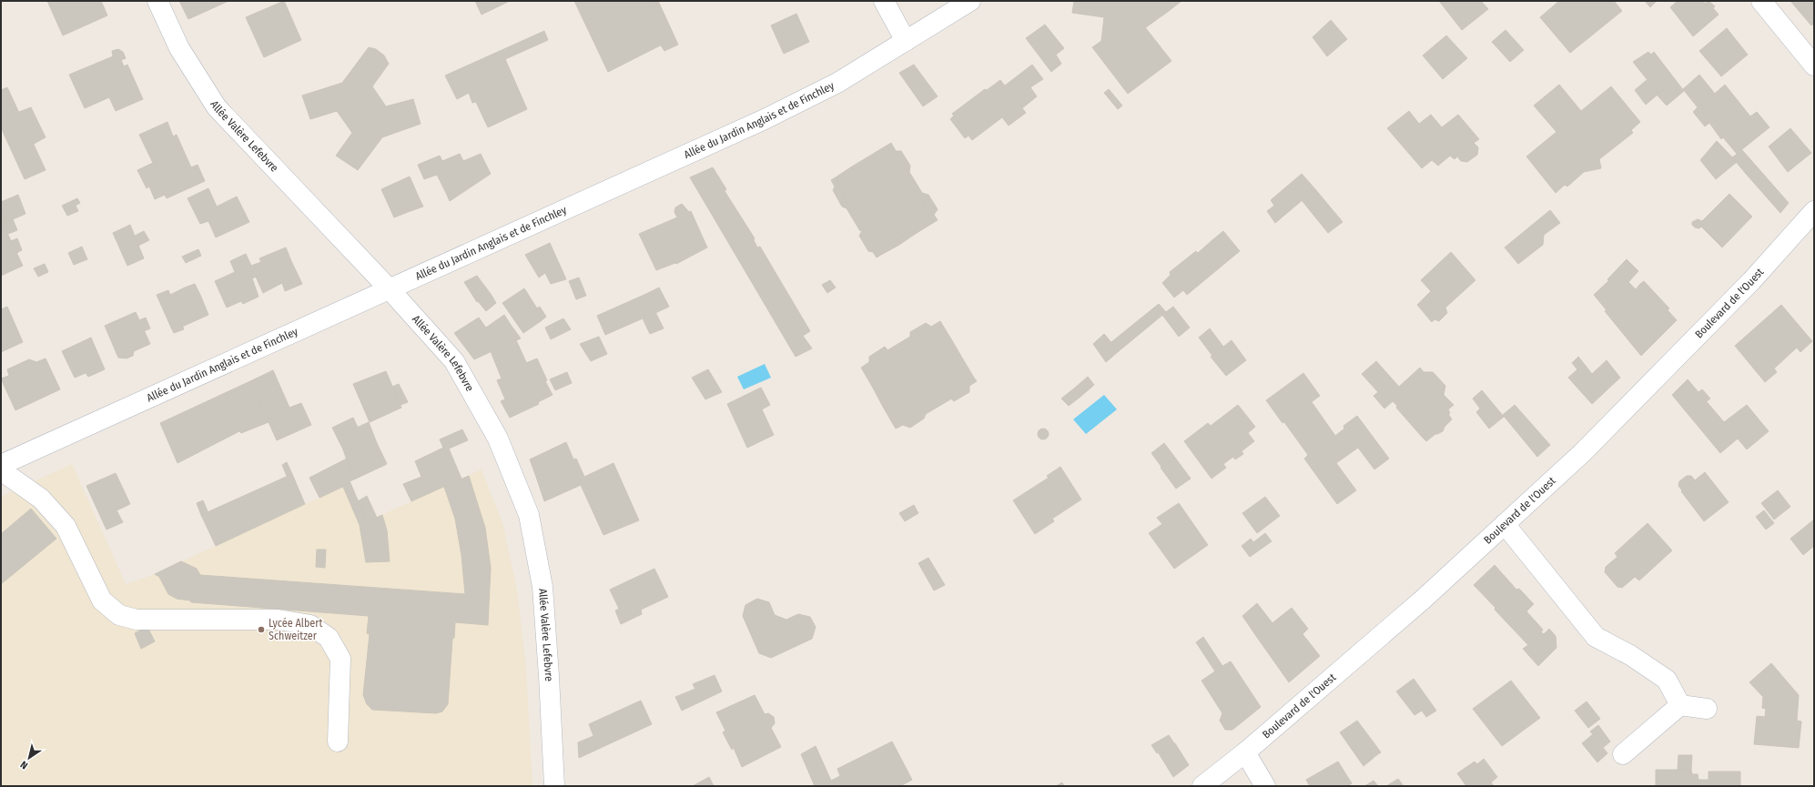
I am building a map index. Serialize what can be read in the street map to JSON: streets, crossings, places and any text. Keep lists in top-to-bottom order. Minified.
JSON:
{"streets":{"street":["Allée du Jardin Anglais et de Finchley","Allée Valère Lefebvre","Boulevard de l'Ouest"]},"crossings":[["Allée du Jardin Anglais et de Finchley","Allée Valère Lefebvre"]],"places":["Lycée Albert Schweitzer"],"north":"bottom left"}
